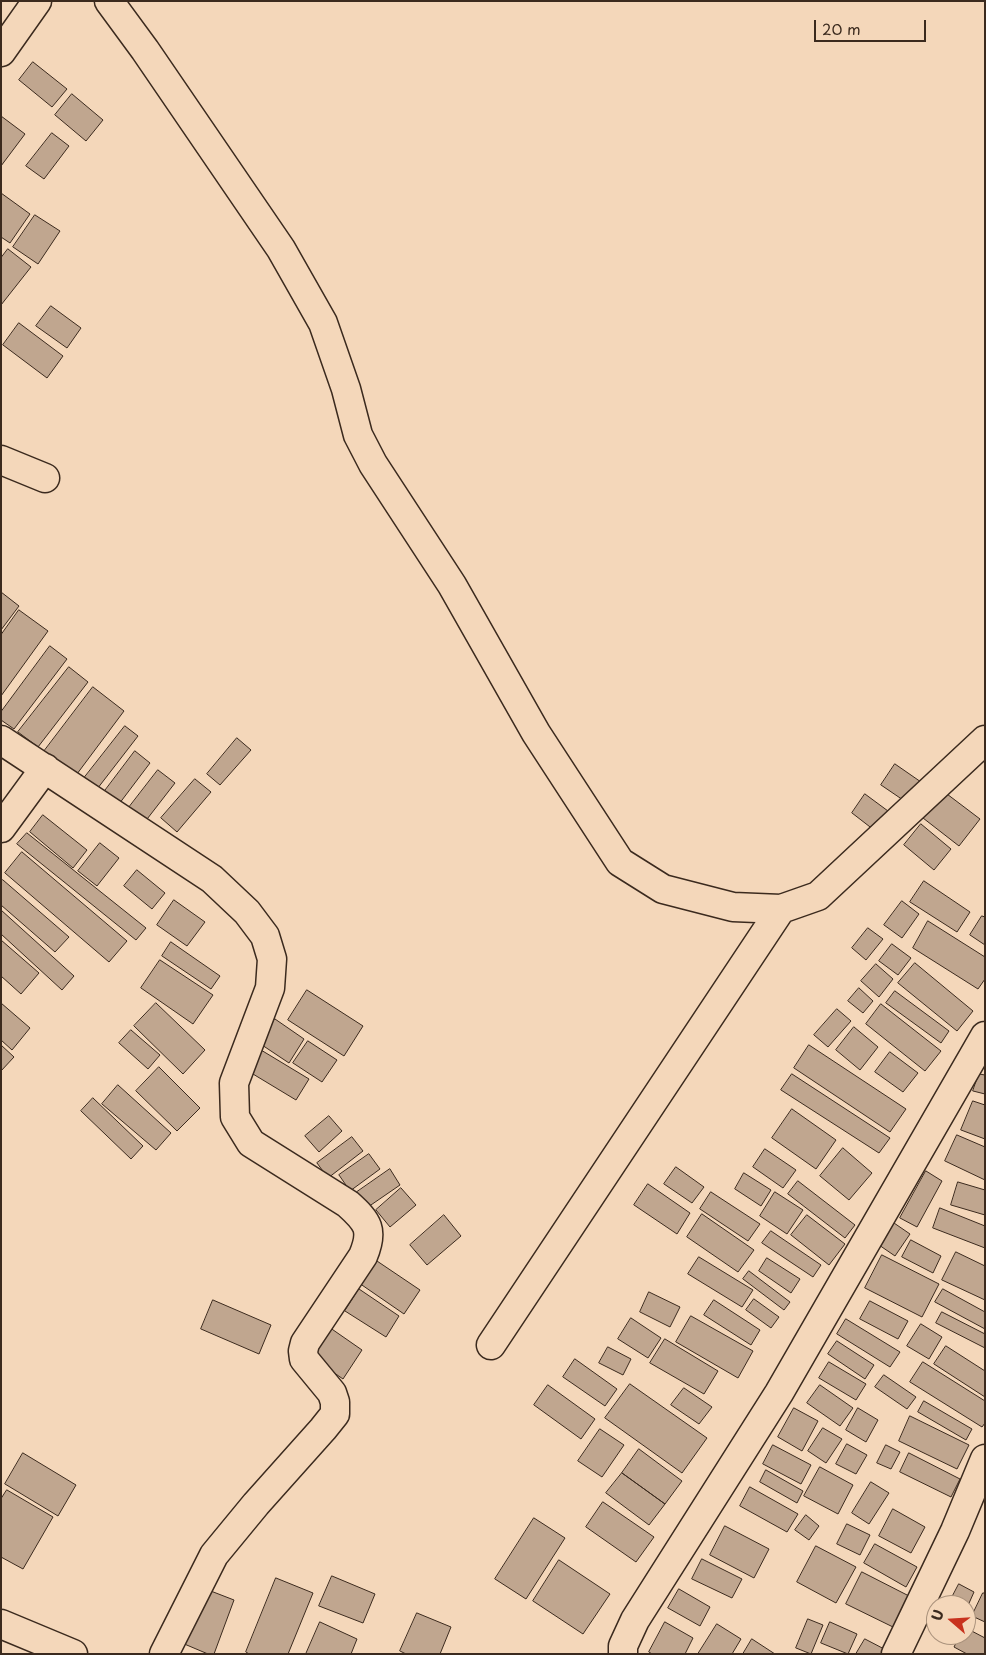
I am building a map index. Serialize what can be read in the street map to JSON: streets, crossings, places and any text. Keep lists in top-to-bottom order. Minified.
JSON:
{"scale_bar":"20 m","north":"left"}
